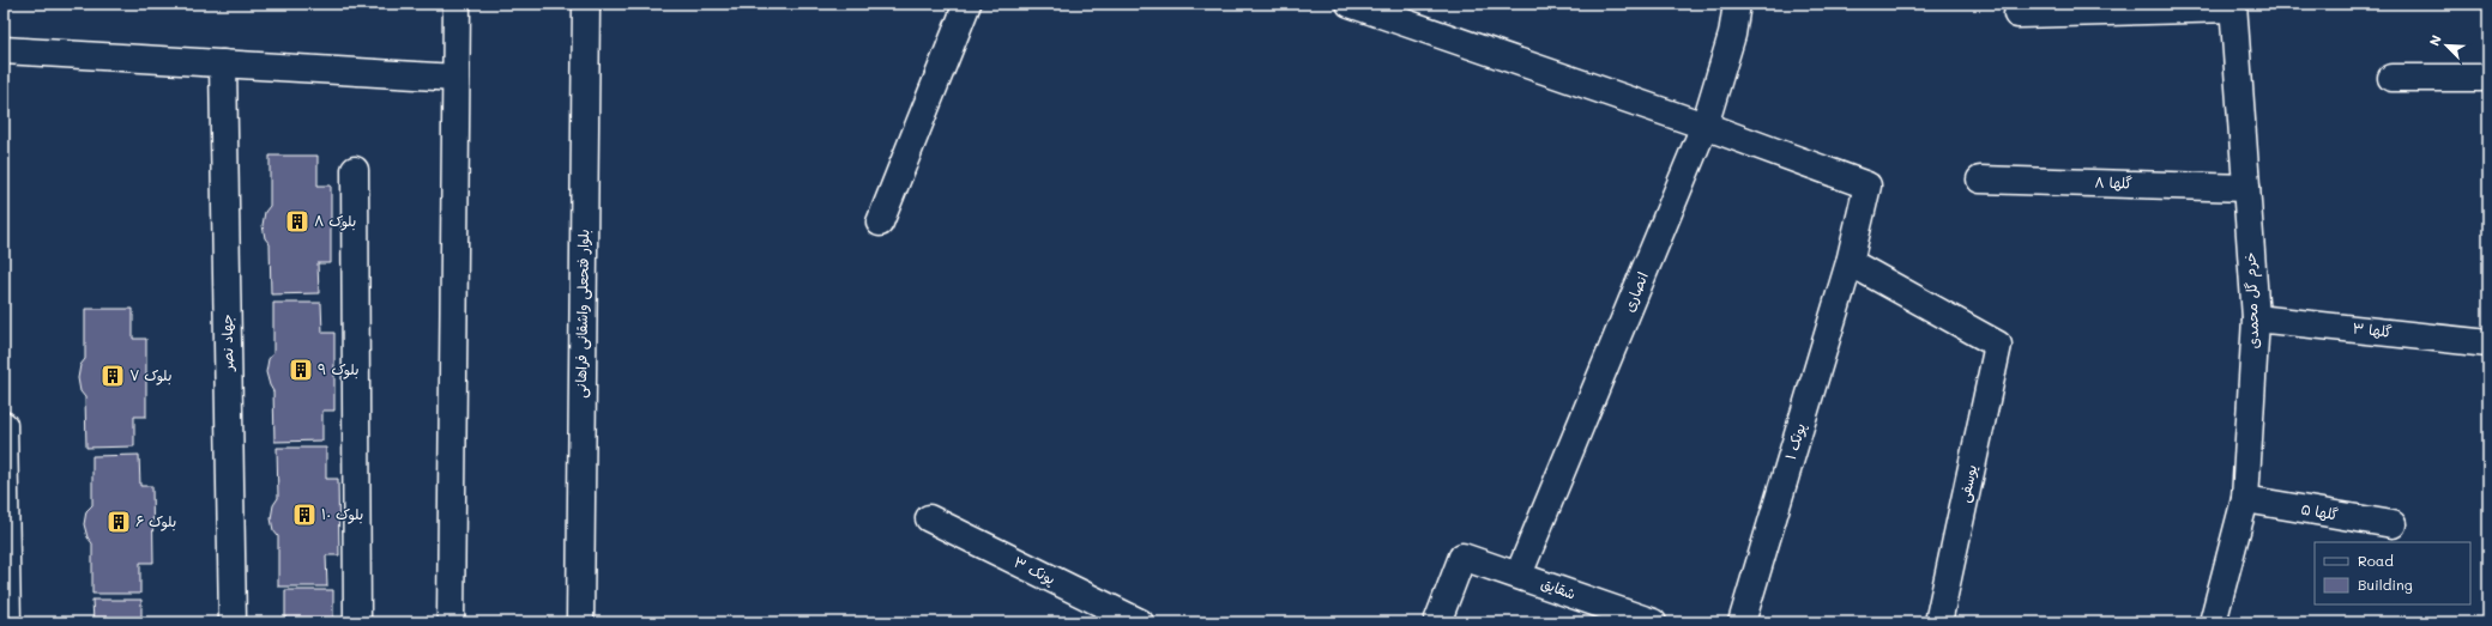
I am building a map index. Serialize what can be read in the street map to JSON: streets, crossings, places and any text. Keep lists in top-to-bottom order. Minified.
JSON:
{"streets":{"street":["گلها ۸","انصاری","خرم گل محمدی","بلوار فتحعلی واشقانی فراهانی","گلها ۳","جهاد نصر","پونک ۱","یوسفی","گلها ۵","پونک ۳","شقایق"]},"crossings":[["گلها ۸","خرم گل محمدی"],["انصاری","پونک ۱"],["انصاری","شقایق"],["خرم گل محمدی","گلها ۳"],["خرم گل محمدی","گلها ۵"],["پونک ۱","یوسفی"]],"places":{"building":["بلوک ۸","بلوک ۹","بلوک ۷","بلوک ۱۰","بلوک ۶"]},"legend":["Road","Building"],"north":"top left"}
